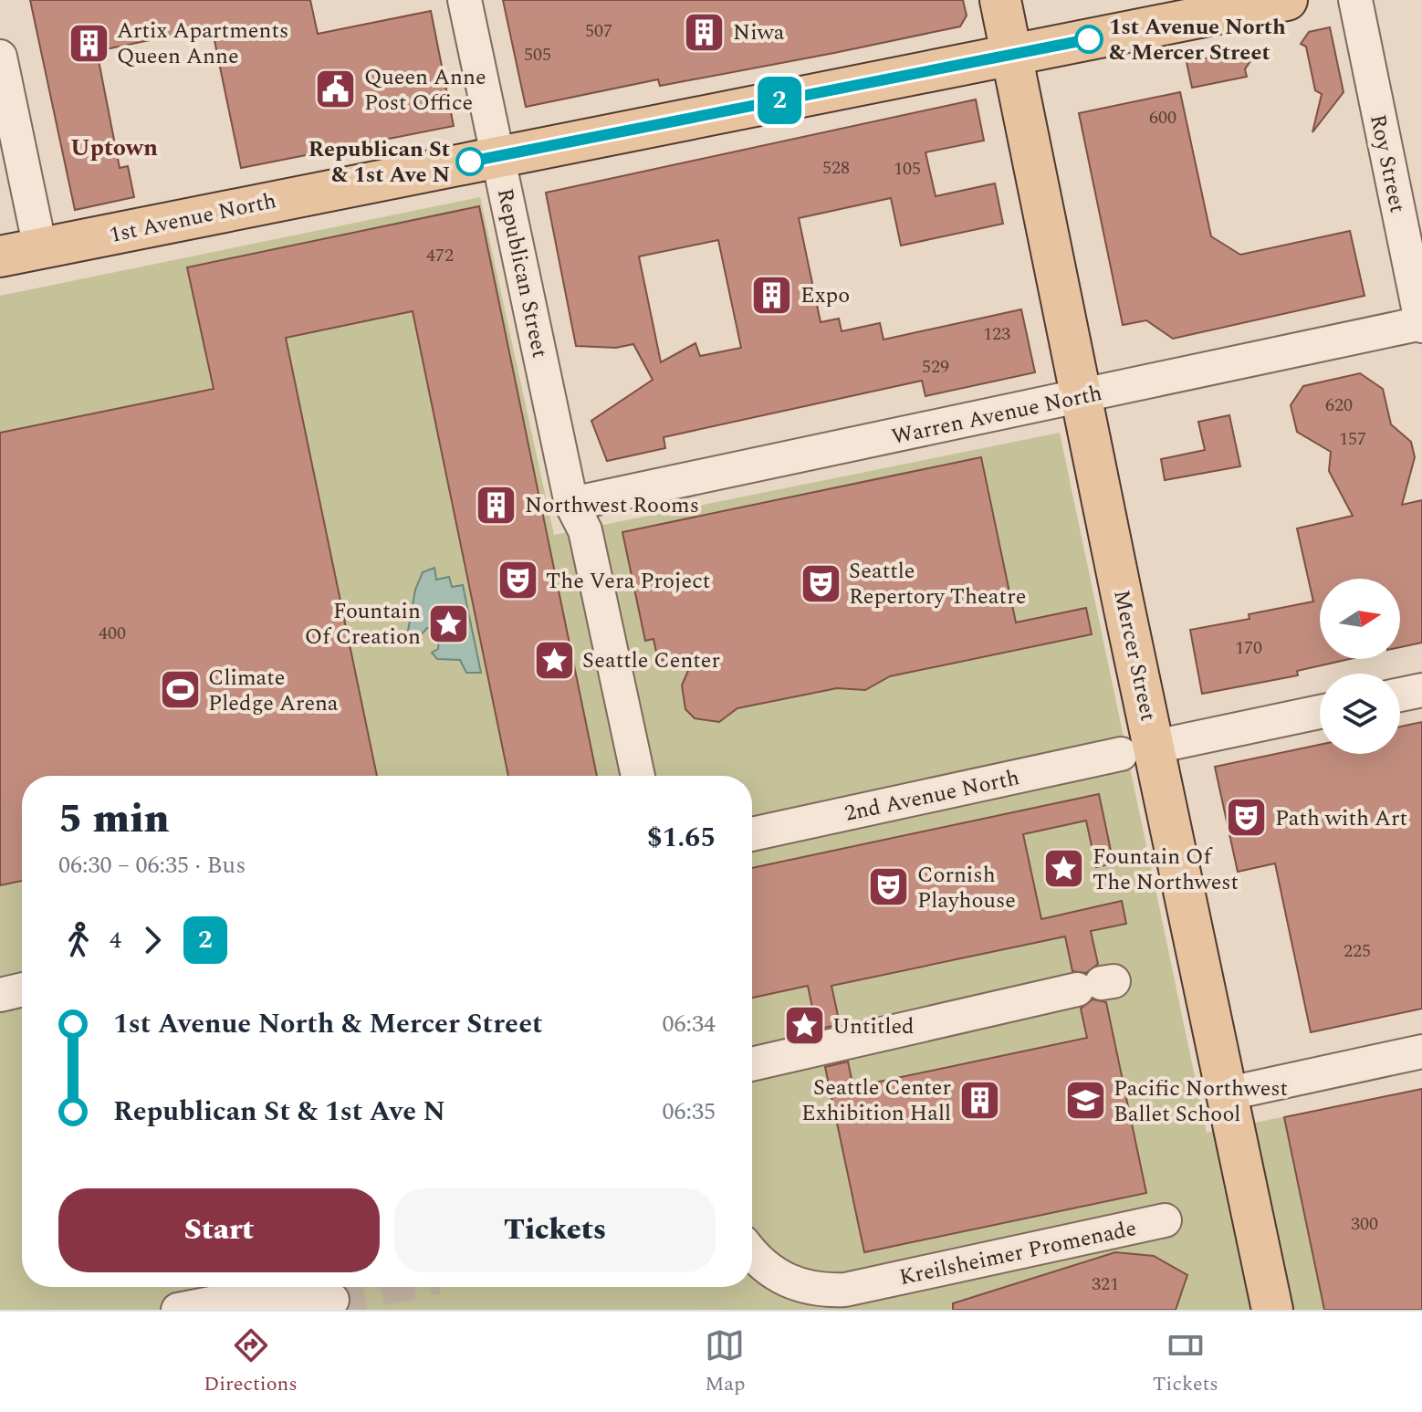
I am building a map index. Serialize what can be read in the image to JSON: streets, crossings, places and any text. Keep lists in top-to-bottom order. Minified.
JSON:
{"streets":{"main road":["1st Avenue North","Mercer Street"],"street":["Roy Street","Republican Street","Warren Avenue North","2nd Avenue North","Kreilsheimer Promenade"]},"crossings":[["Roy Street","Warren Avenue North"],["1st Avenue North","Republican Street"],["1st Avenue North","Mercer Street"],["Republican Street","Warren Avenue North"],["Warren Avenue North","Mercer Street"],["Mercer Street","2nd Avenue North"]],"districts":["Uptown"],"places":{"building":["Niwa","Artix Apartments Queen Anne","Expo","Northwest Rooms","Seattle Center Exhibition Hall"],"other":["1st Avenue North & Mercer Street","Republican St & 1st Ave N"],"public building":["Queen Anne Post Office"],"theatre":["The Vera Project","Seattle Repertory Theatre","Path with Art","Cornish Playhouse"],"place":["Fountain Of Creation","Seattle Center","Fountain Of The Northwest","Untitled"],"sports":["Climate Pledge Arena"],"school or university":["Pacific Northwest Ballet School"]},"lines":["bus line 2"],"house_numbers":["507","505","600","528","105","472","123","529","620","157","400","170","225","300","321"],"north":"right","page":{"on_map":"2","heading":["5 min","06:30 – 06:35 · Bus","$1.65"],"legs":["4","2"],"list":[{"name":"1st Avenue North & Mercer Street","value":"06:34"},{"name":"Republican St & 1st Ave N","value":"06:35"}],"buttons":["Start","Tickets"],"tabs":["Directions","Map","Tickets"]}}
